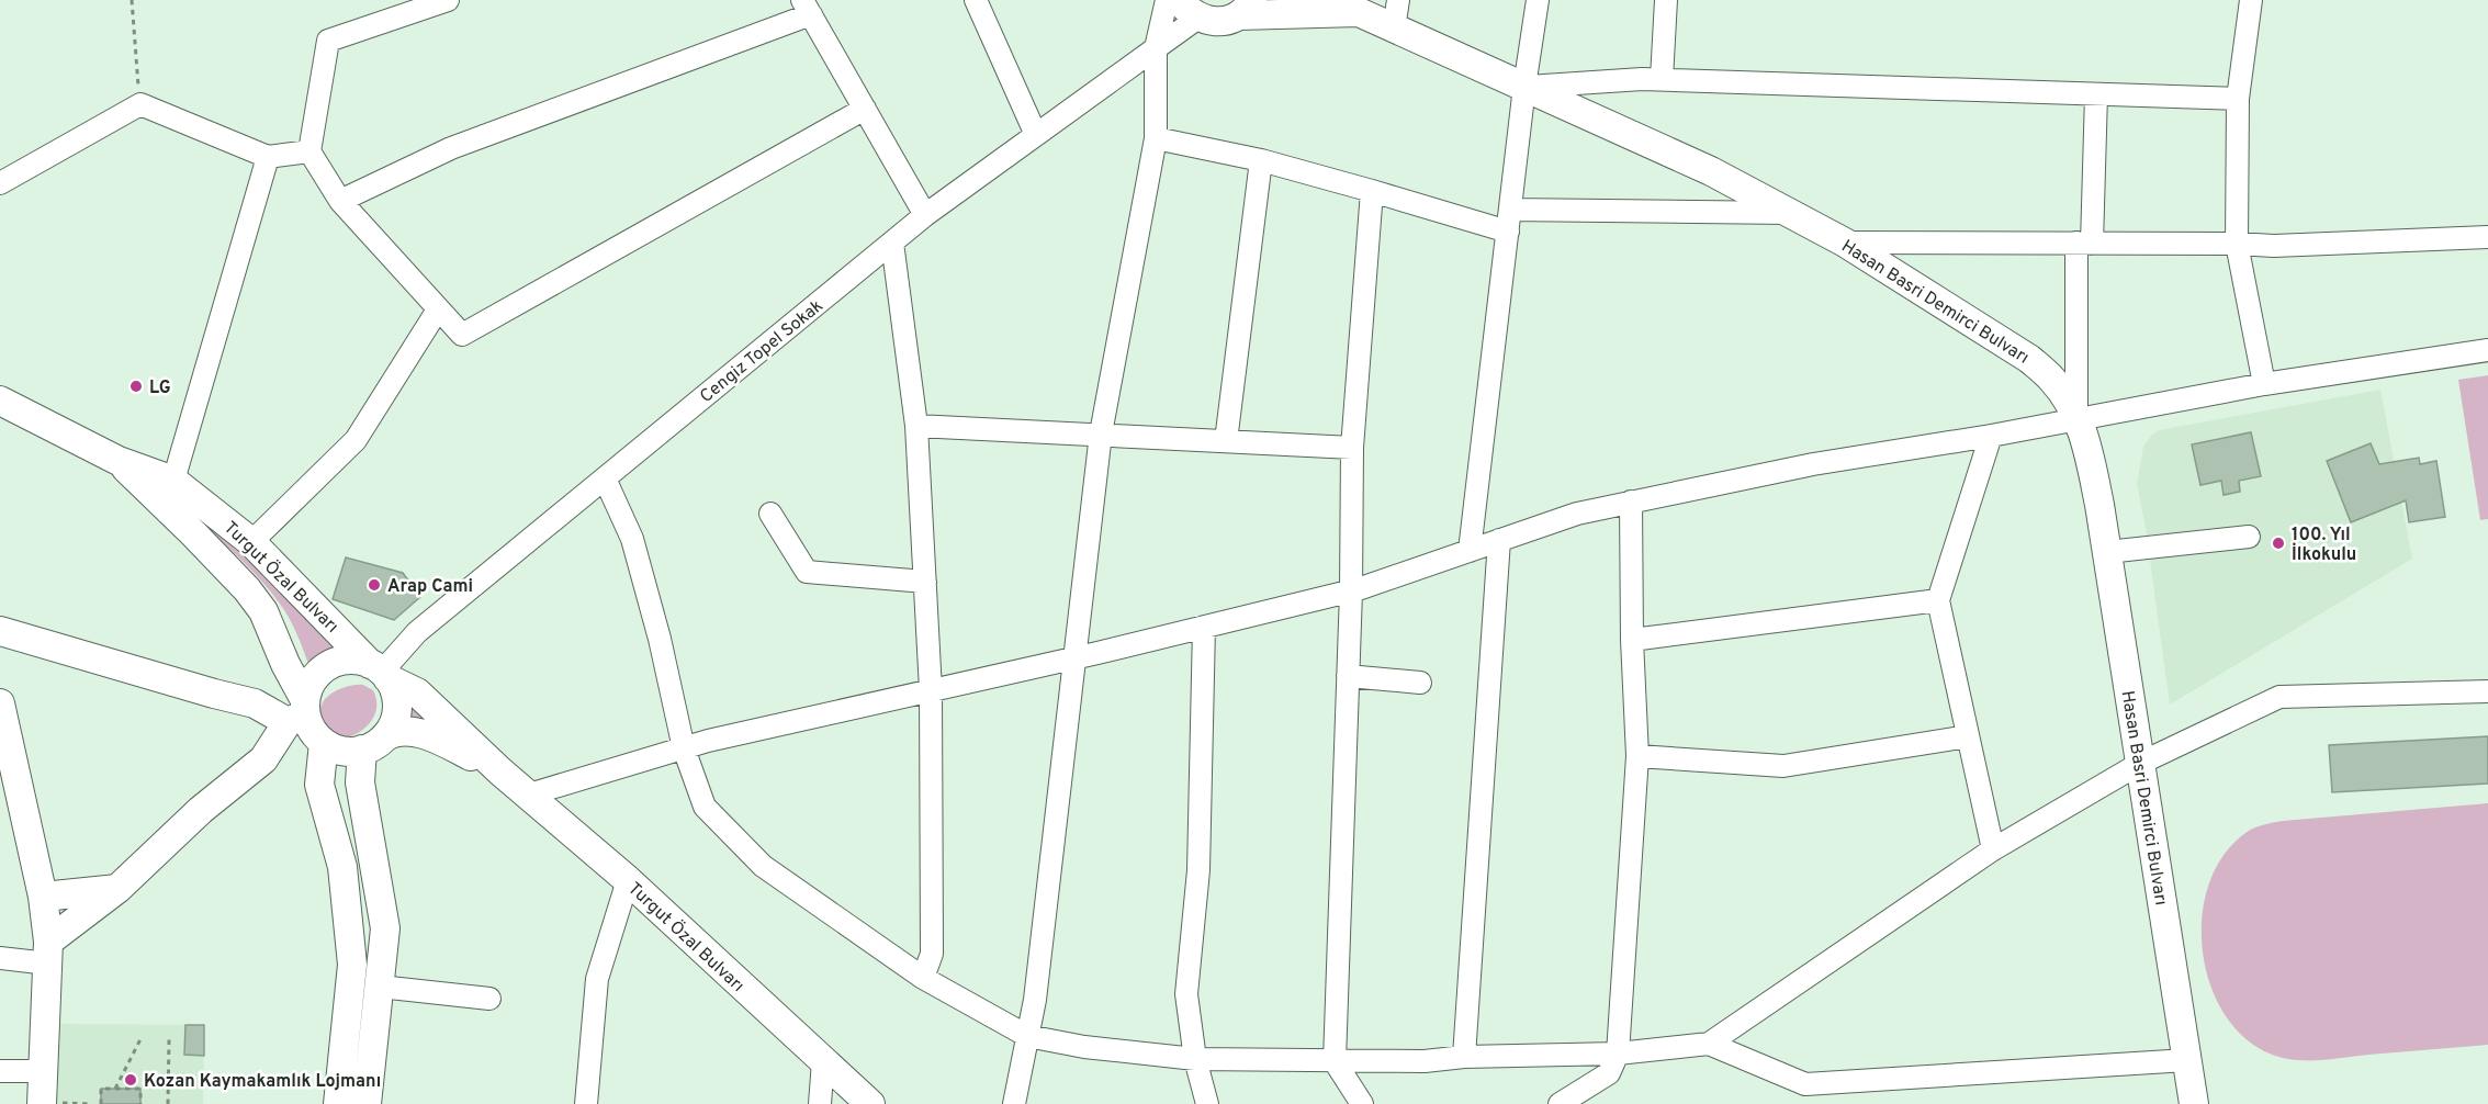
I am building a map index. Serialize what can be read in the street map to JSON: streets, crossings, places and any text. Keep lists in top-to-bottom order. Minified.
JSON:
{"streets":{"main road":["Hasan Basri Demirci Bulvarı","Turgut Özal Bulvarı"],"street":["Cengiz Topel Sokak"]},"crossings":[["Hasan Basri Demirci Bulvarı","Cengiz Topel Sokak"],["Cengiz Topel Sokak","Turgut Özal Bulvarı"]],"places":["LG","100. Yıl İlkokulu","Arap Cami","Kozan Kaymakamlık Lojmanı"]}
